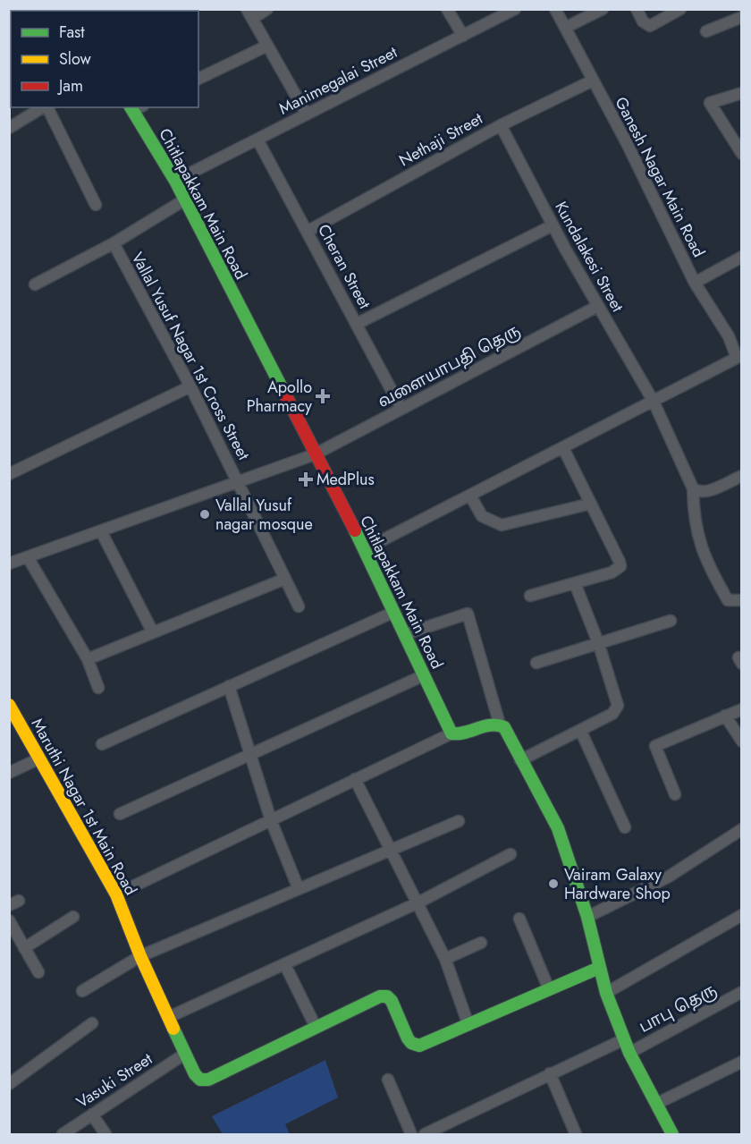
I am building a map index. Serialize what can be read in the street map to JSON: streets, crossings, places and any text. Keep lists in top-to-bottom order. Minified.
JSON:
{"streets":{"street":["Manimegalai Street","Nethaji Street","Ganesh Nagar Main Road","Chitlapakkam Main Road","Kundalakesi Street","Cheran Street","Vallal Yusuf Nagar 1st Cross Street","வளையாபதி தெரு","Maruthi Nagar 1st Main Road","பாபு தெரு","Vasuki Street"]},"crossings":[["Manimegalai Street","Chitlapakkam Main Road"],["Manimegalai Street","Cheran Street"],["Nethaji Street","Ganesh Nagar Main Road"],["Nethaji Street","Kundalakesi Street"],["Nethaji Street","Cheran Street"],["Chitlapakkam Main Road","வளையாபதி தெரு"],["Kundalakesi Street","வளையாபதி தெரு"],["Cheran Street","வளையாபதி தெரு"],["Vallal Yusuf Nagar 1st Cross Street","வளையாபதி தெரு"],["Maruthi Nagar 1st Main Road","Vasuki Street"]],"places":{"health":["Apollo Pharmacy","MedPlus"],"other":["Vallal Yusuf nagar mosque","Vairam Galaxy Hardware Shop"]},"legend":["Fast","Slow","Jam"]}
